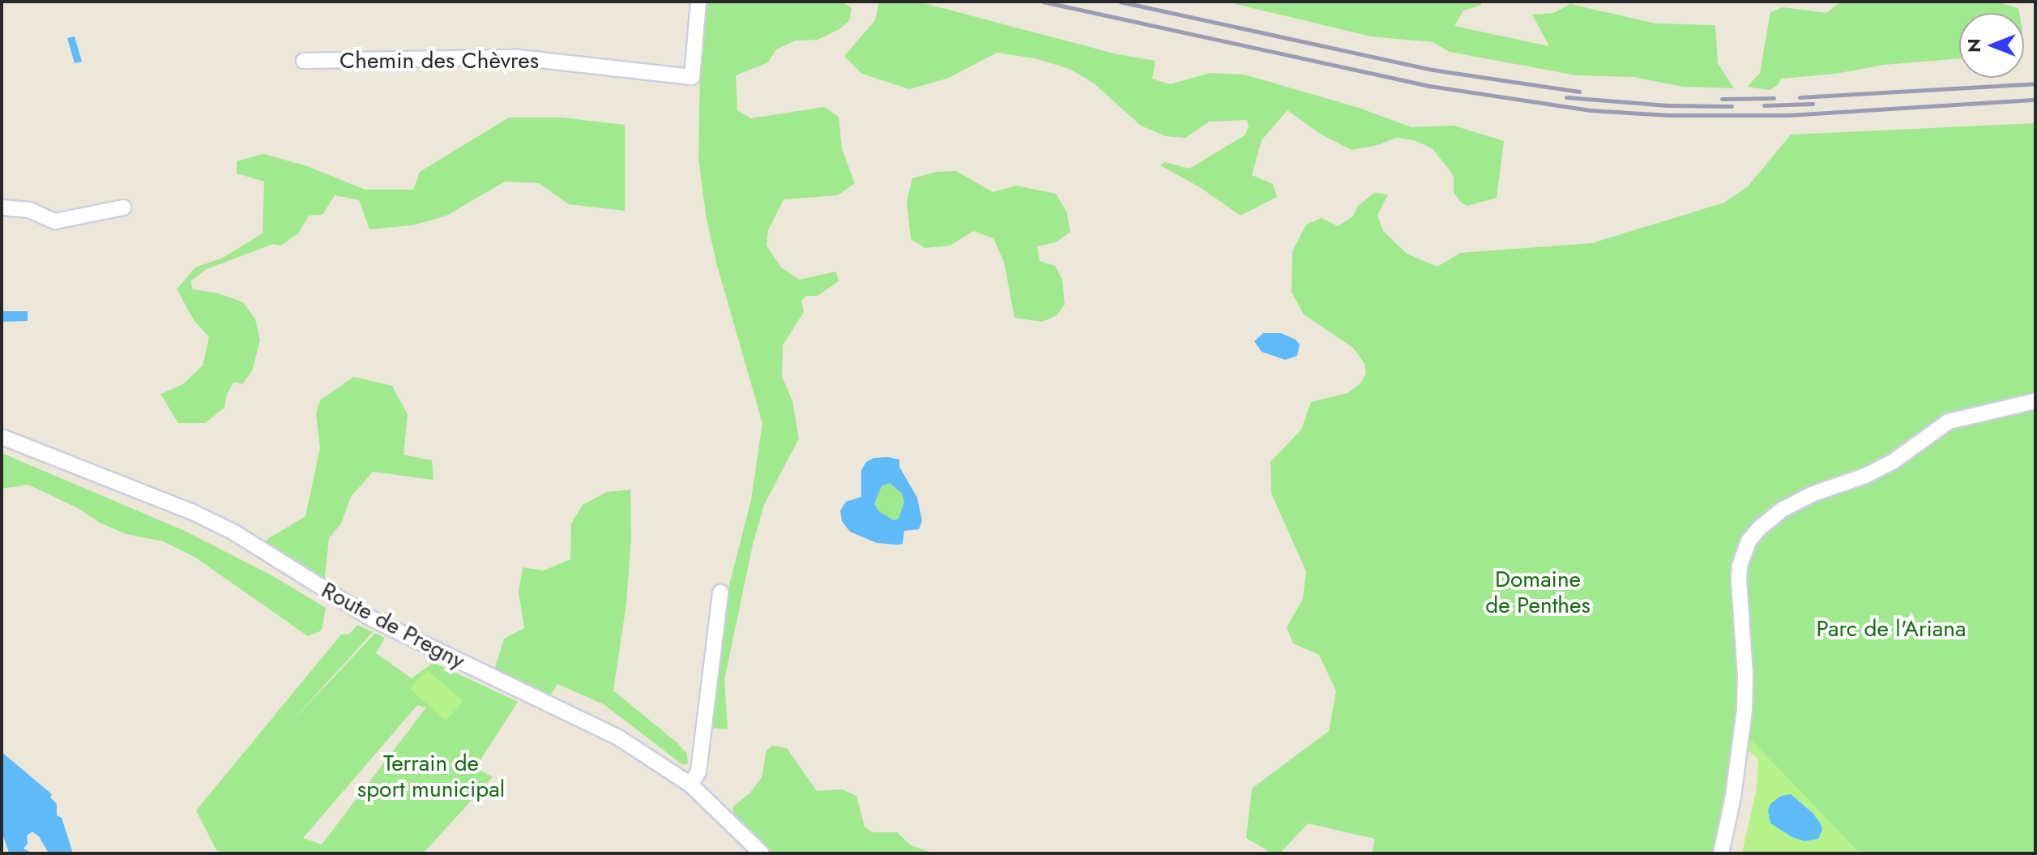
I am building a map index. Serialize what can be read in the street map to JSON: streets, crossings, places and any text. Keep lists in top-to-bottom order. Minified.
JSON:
{"streets":{"street":["Chemin des Chèvres","Route de Pregny"]},"parks":["Domaine de Penthes","Parc de l'Ariana","Terrain de sport municipal"],"north":"left"}
